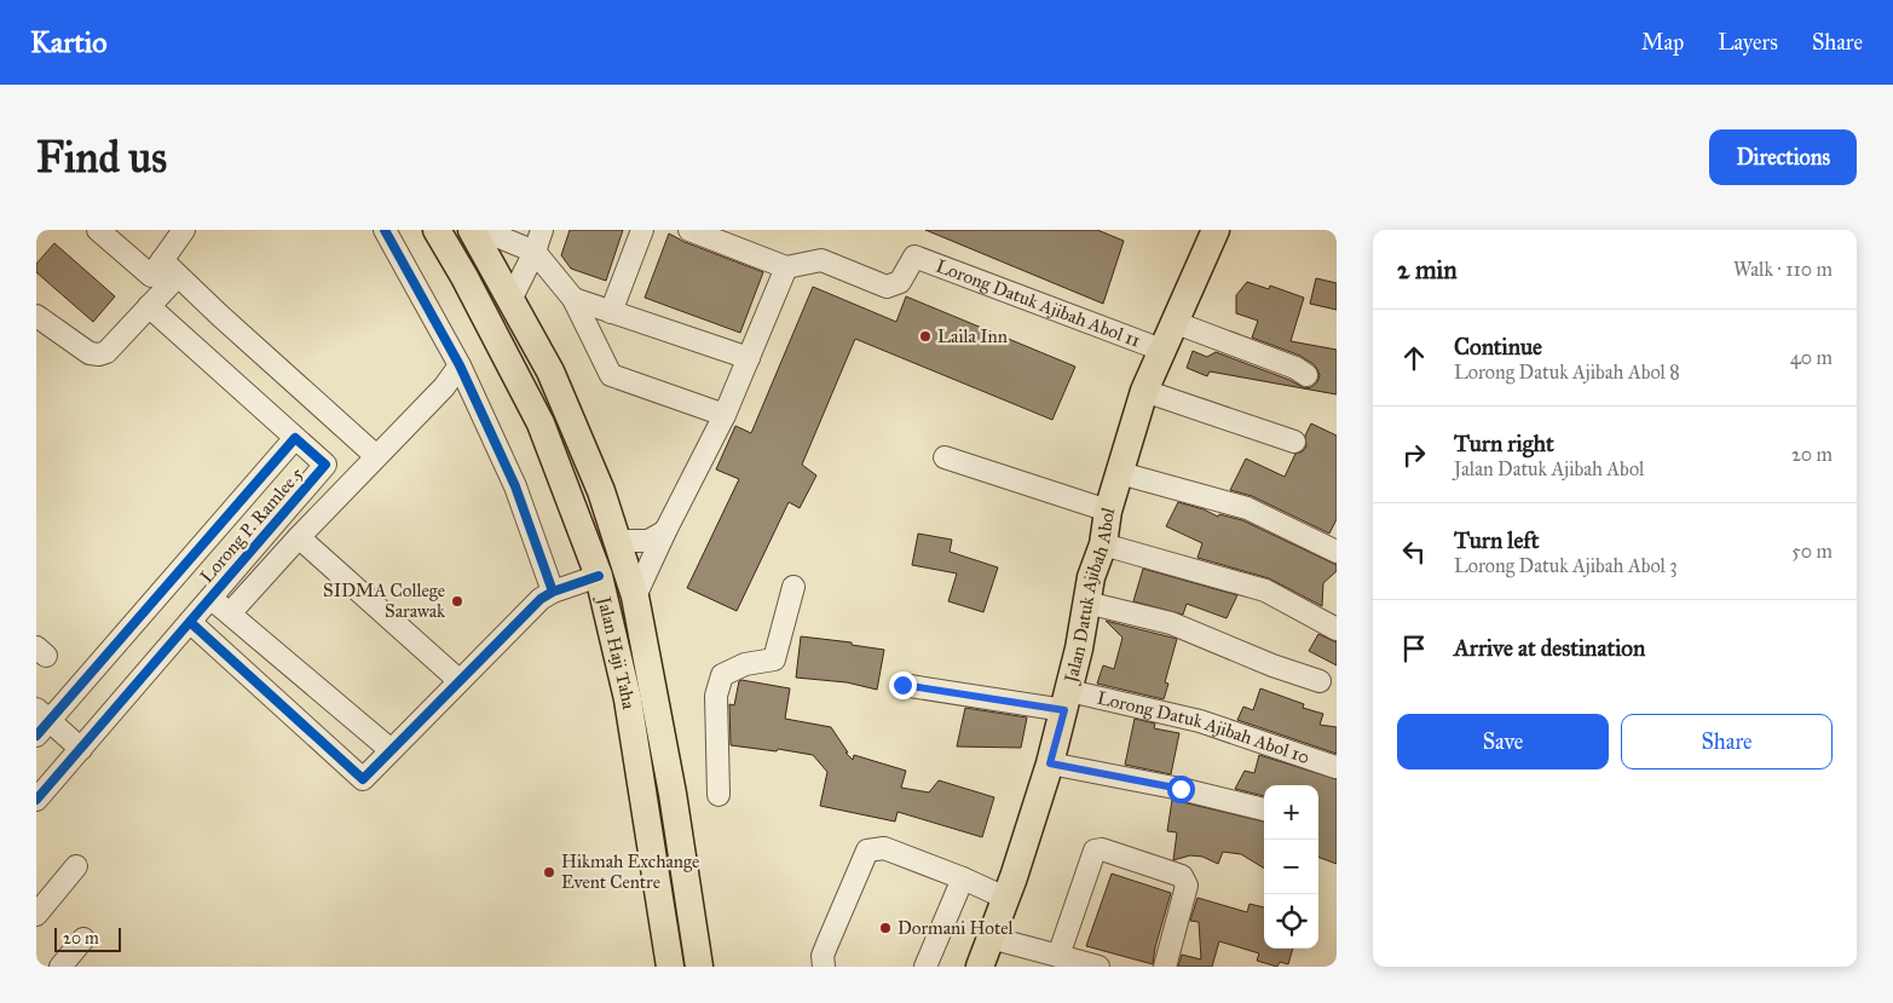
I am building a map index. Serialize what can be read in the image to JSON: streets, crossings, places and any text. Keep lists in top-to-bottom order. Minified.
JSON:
{"streets":{"main road":["Jalan Datuk Ajibah Abol","Jalan Haji Taha"],"street":["Lorong Datuk Ajibah Abol 11","Lorong P. Ramlee 5","Lorong Datuk Ajibah Abol 10"]},"crossings":[["Lorong Datuk Ajibah Abol 11","Jalan Datuk Ajibah Abol"],["Jalan Datuk Ajibah Abol","Lorong Datuk Ajibah Abol 10"]],"places":["Laila Inn","SIDMA College Sarawak","Hikmah Exchange Event Centre","Dormani Hotel"],"scale_bar":"20 m","page":{"header":"Kartio","nav":["Map","Layers","Share"],"buttons":["Directions",["Save","Share"]],"title":"Find us","heading":["2 min","Walk · 110 m"],"list":[["Continue","Lorong Datuk Ajibah Abol 8","40 m"],["Turn right","Jalan Datuk Ajibah Abol","20 m"],["Turn left","Lorong Datuk Ajibah Abol 3","50 m"],"Arrive at destination"],"map_buttons":["+","−"],"scale":"20 m"}}
